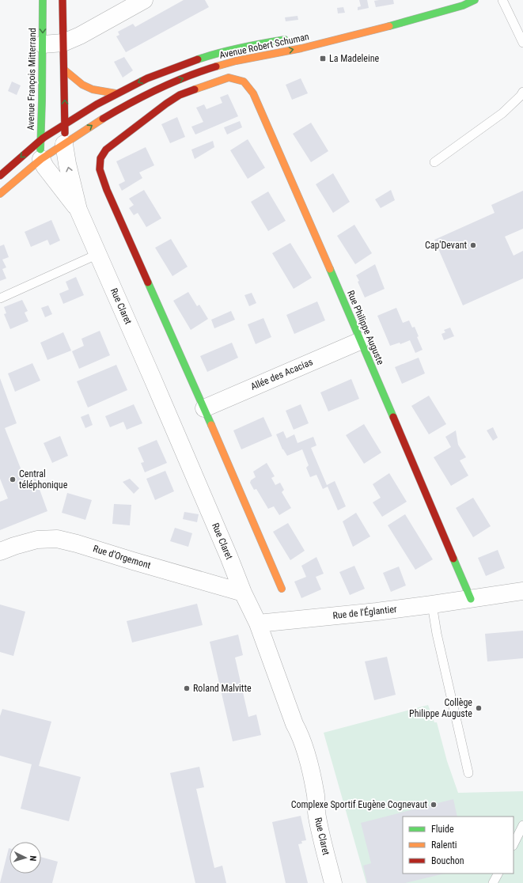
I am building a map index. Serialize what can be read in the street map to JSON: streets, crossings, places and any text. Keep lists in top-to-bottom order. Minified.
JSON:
{"streets":{"main road":["Avenue Robert Schuman","Avenue François Mitterrand","Rue Philippe Auguste"],"street":["Rue Claret","Allée des Acacias","Rue d'Orgemont","Rue de l'Églantier"]},"crossings":[["Avenue Robert Schuman","Avenue François Mitterrand"],["Avenue Robert Schuman","Rue Claret"],["Avenue François Mitterrand","Rue Claret"],["Rue Claret","Rue d'Orgemont"],["Rue Claret","Rue de l'Églantier"],["Rue Philippe Auguste","Allée des Acacias"],["Rue Philippe Auguste","Rue de l'Églantier"]],"places":{"transit":["La Madeleine"],"other":["Cap'Devant","Central téléphonique","Roland Malvitte","Collège Philippe Auguste","Complexe Sportif Eugène Cognevaut"]},"legend":["Fluide","Ralenti","Bouchon"],"north":"right"}
